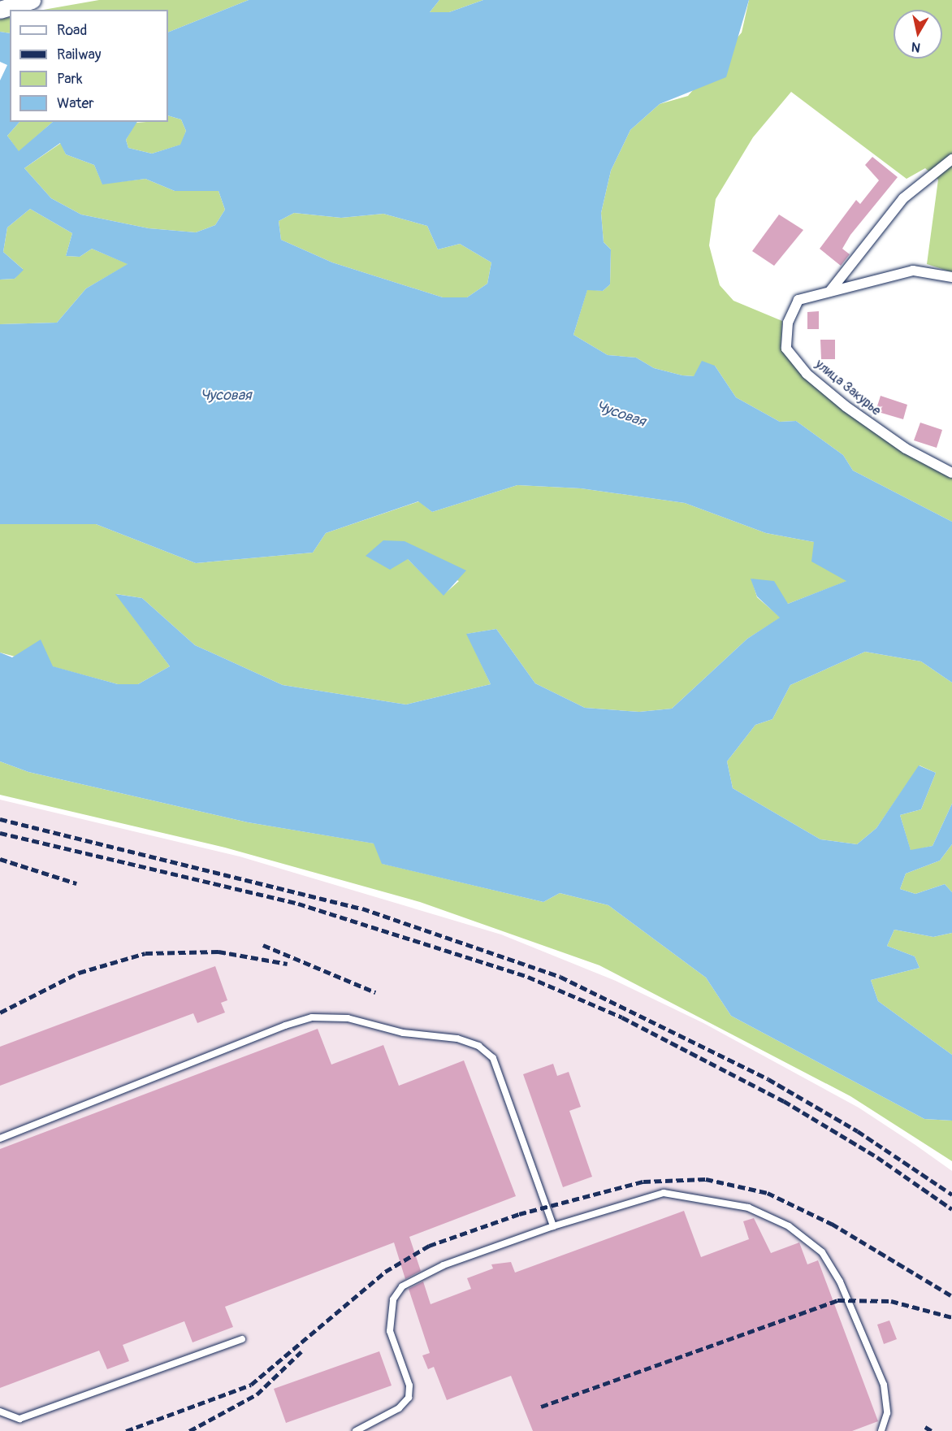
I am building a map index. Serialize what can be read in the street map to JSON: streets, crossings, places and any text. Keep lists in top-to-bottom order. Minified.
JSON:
{"streets":{"street":["улица Закурье"]},"water":["Чусовая"],"legend":["Road","Railway","Park","Water"],"north":"bottom"}
